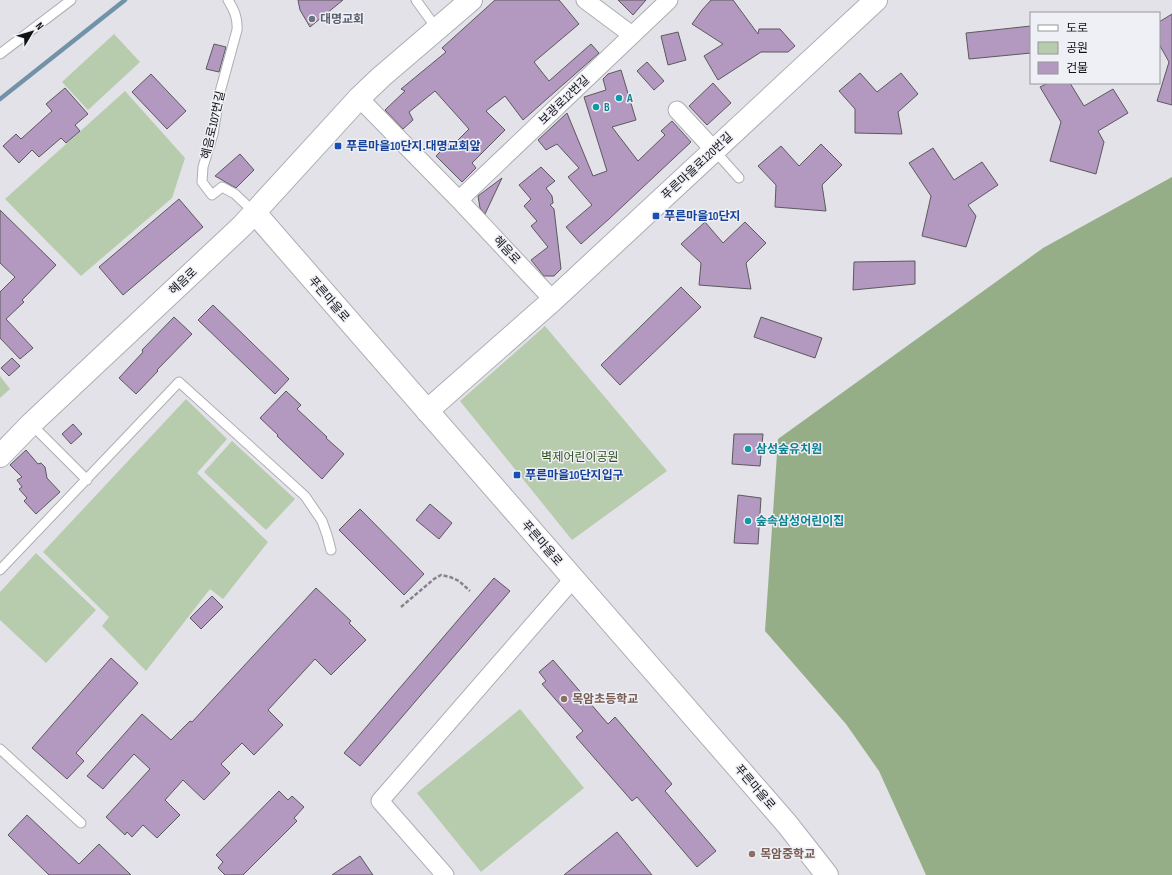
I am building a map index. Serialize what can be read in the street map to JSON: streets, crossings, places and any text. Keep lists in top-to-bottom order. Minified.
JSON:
{"streets":{"main road":["푸른마을로120번길","혜음로","푸른마을로"],"street":["보광로12번길"],"lane":["혜음로107번길"]},"crossings":[["보광로12번길","혜음로"],["혜음로107번길","혜음로"],["혜음로107번길","푸른마을로"],["푸른마을로120번길","혜음로"],["푸른마을로120번길","푸른마을로"],["혜음로","푸른마을로"]],"parks":["벽제어린이공원"],"places":{"other":["대명교회","A","B","삼성숲유치원","숲속삼성어린이집","목암초등학교","목암중학교"],"transit":["푸른마을10단지.대명교회앞","푸른마을10단지","푸른마을10단지입구"]},"legend":["도로","공원","건물"],"north":"top right"}
